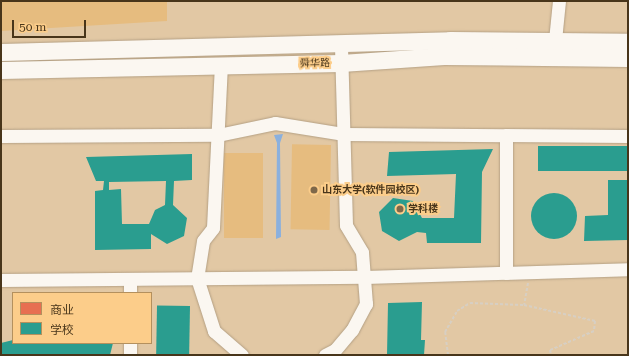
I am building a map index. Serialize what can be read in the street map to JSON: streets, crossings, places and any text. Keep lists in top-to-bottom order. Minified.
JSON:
{"streets":{"main road":["舜华路"]},"places":["山东大学(软件园校区)","学科楼"],"legend":["商业","学校"],"scale_bar":"50 m"}
